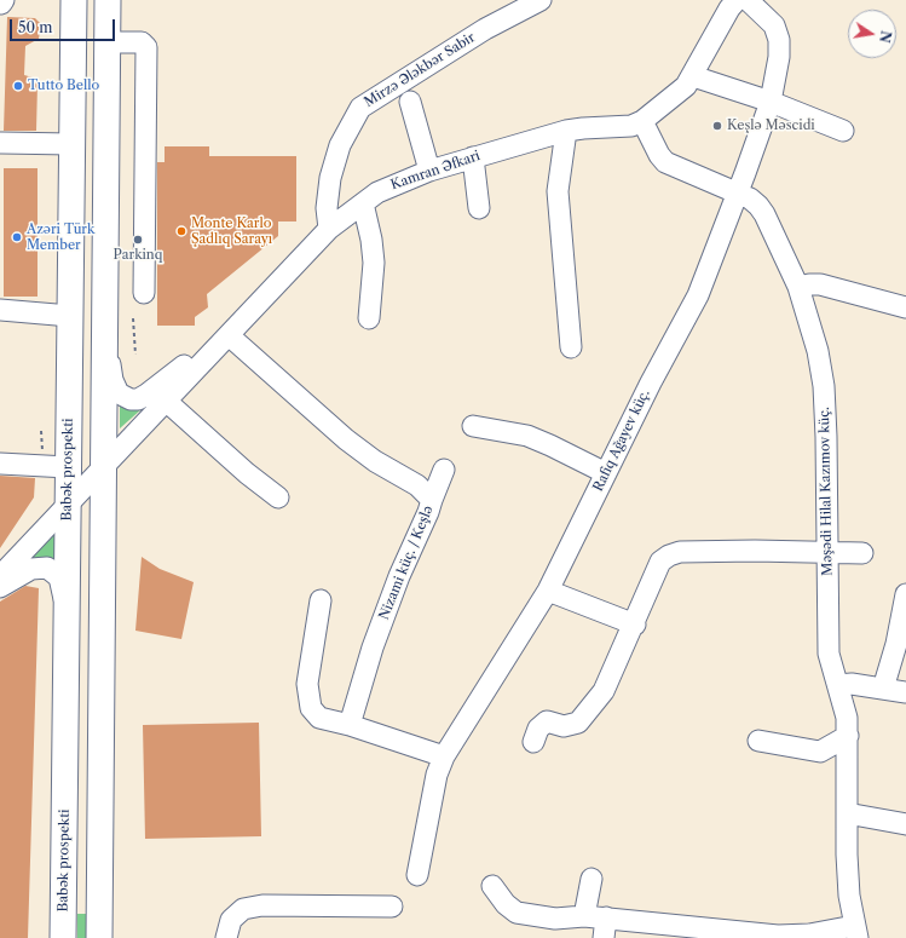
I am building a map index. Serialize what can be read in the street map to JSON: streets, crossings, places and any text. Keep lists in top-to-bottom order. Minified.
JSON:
{"streets":{"main road":["Babək prospekti"],"street":["Mirzə Ələkbər Sabir","Kamran Əfkari","Rafiq Ağayev küç.","Məşədi Hilal Kazımov küç.","Nizami küç. / Keşlə"]},"crossings":[["Mirzə Ələkbər Sabir","Kamran Əfkari"],["Kamran Əfkari","Babək prospekti"],["Kamran Əfkari","Məşədi Hilal Kazımov küç."],["Kamran Əfkari","Nizami küç. / Keşlə"],["Rafiq Ağayev küç.","Məşədi Hilal Kazımov küç."]],"places":["Tutto Bello","Keşlə Məscidi","Monte Karlo Şadlıq Sarayı","Azəri Türk Member","Parkinq"],"scale_bar":"50 m","north":"right"}
